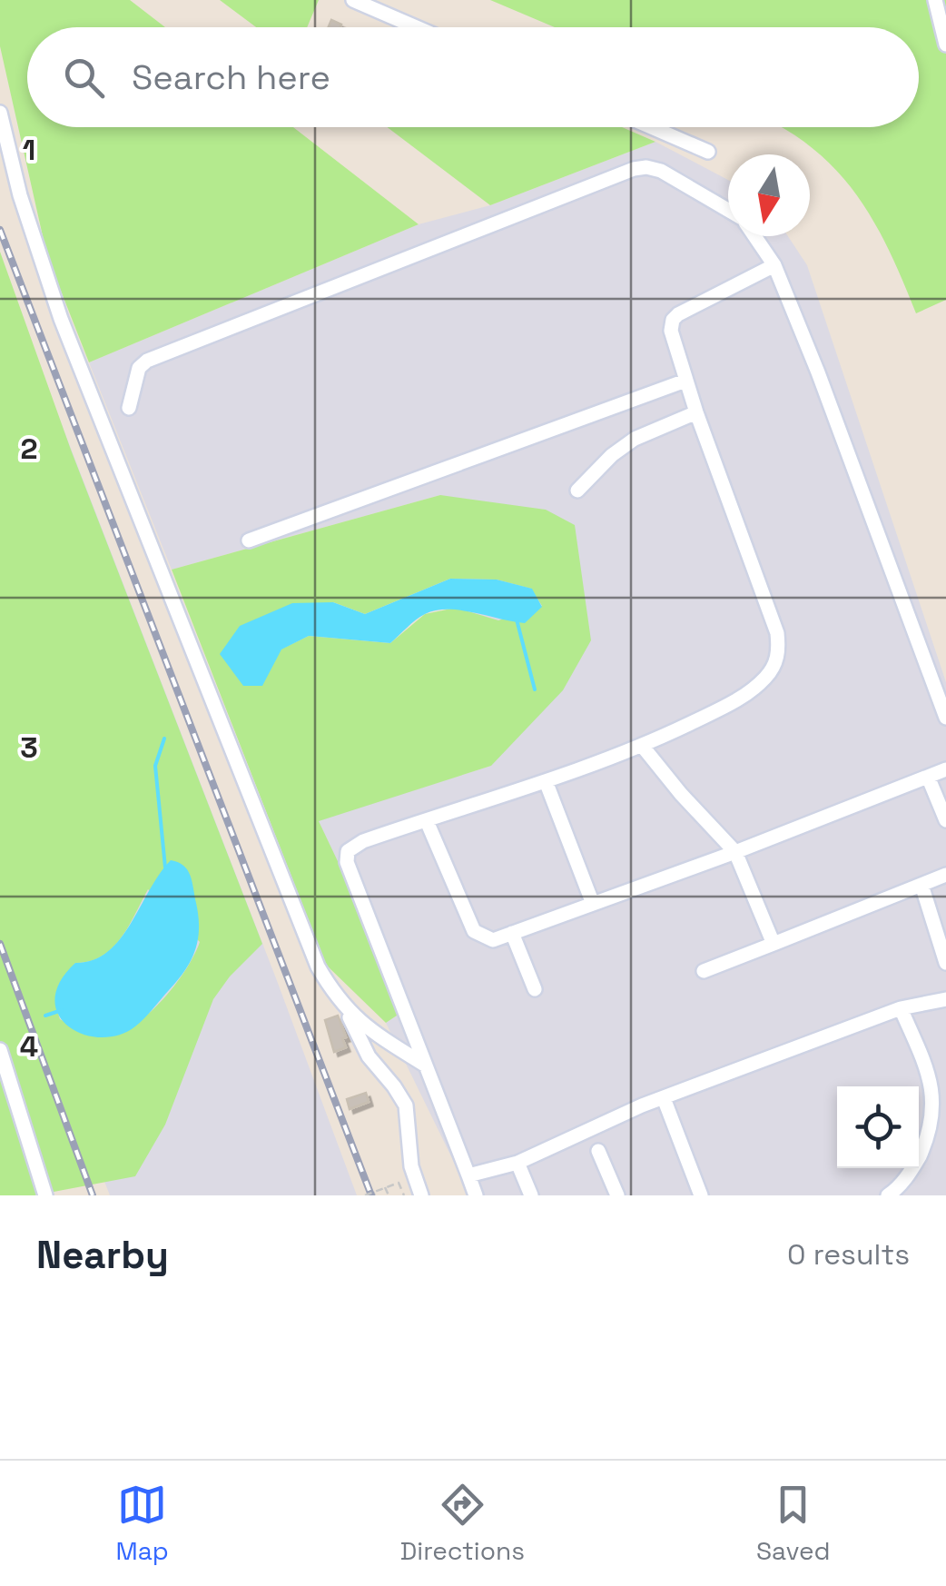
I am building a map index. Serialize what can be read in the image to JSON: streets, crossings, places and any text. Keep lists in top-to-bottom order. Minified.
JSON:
{"north":"bottom","page":{"search":"Search here","heading":["Nearby","0 results"],"nav":["Map","Directions","Saved"]},"grid":{"rows":["1","2","3","4"]}}
